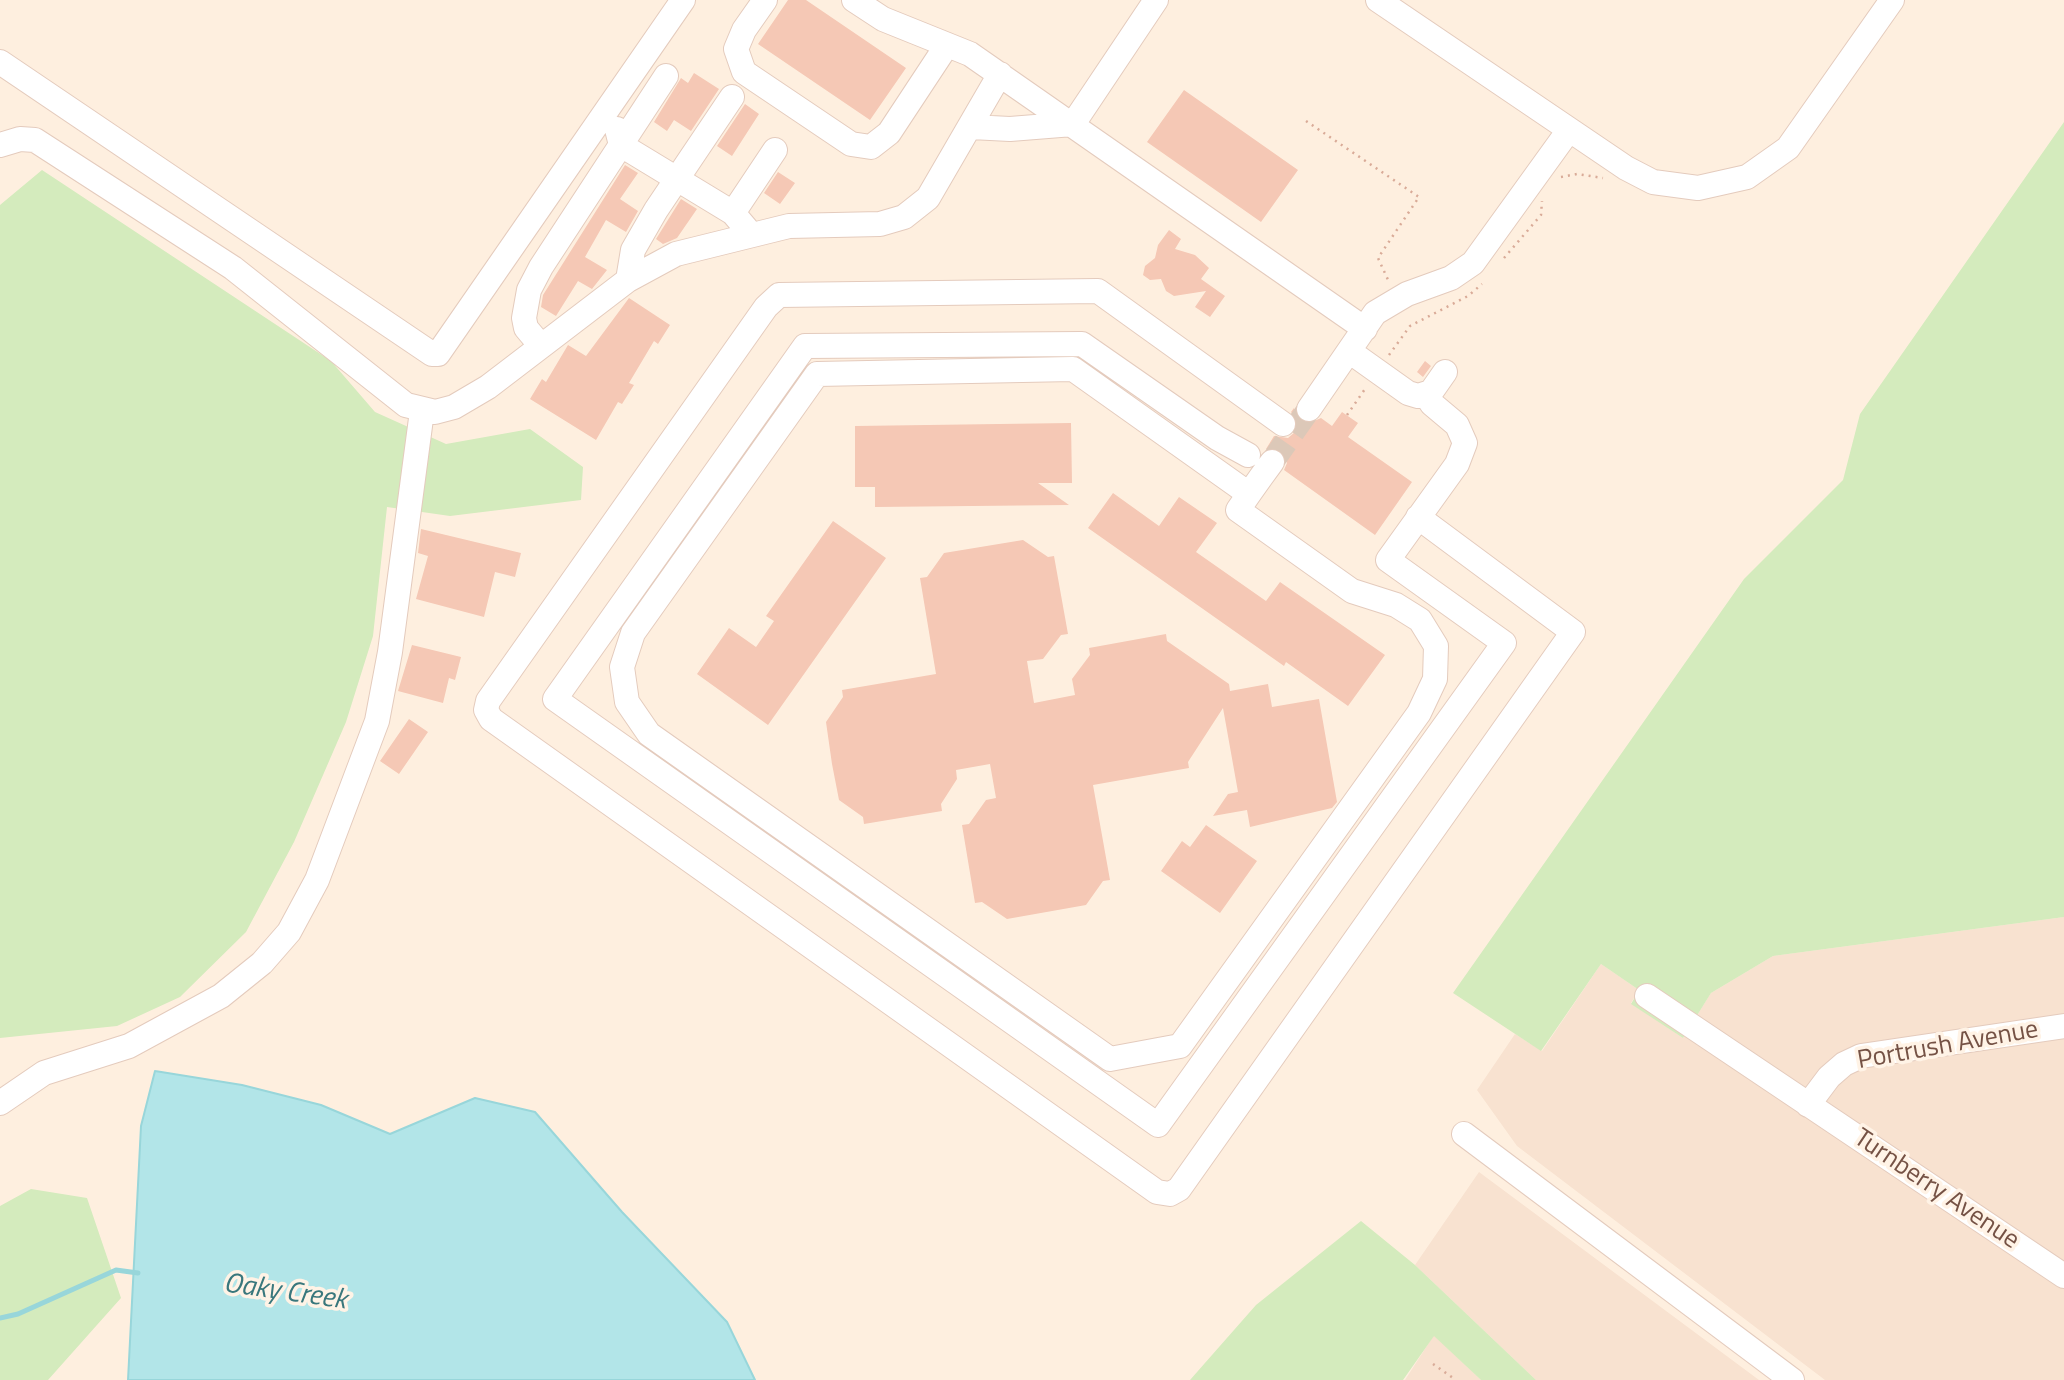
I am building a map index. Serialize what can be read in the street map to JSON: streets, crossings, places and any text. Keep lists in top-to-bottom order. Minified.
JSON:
{"streets":{"street":["Portrush Avenue","Turnberry Avenue"]},"crossings":[["Portrush Avenue","Turnberry Avenue"]],"water":["Oaky Creek"]}
